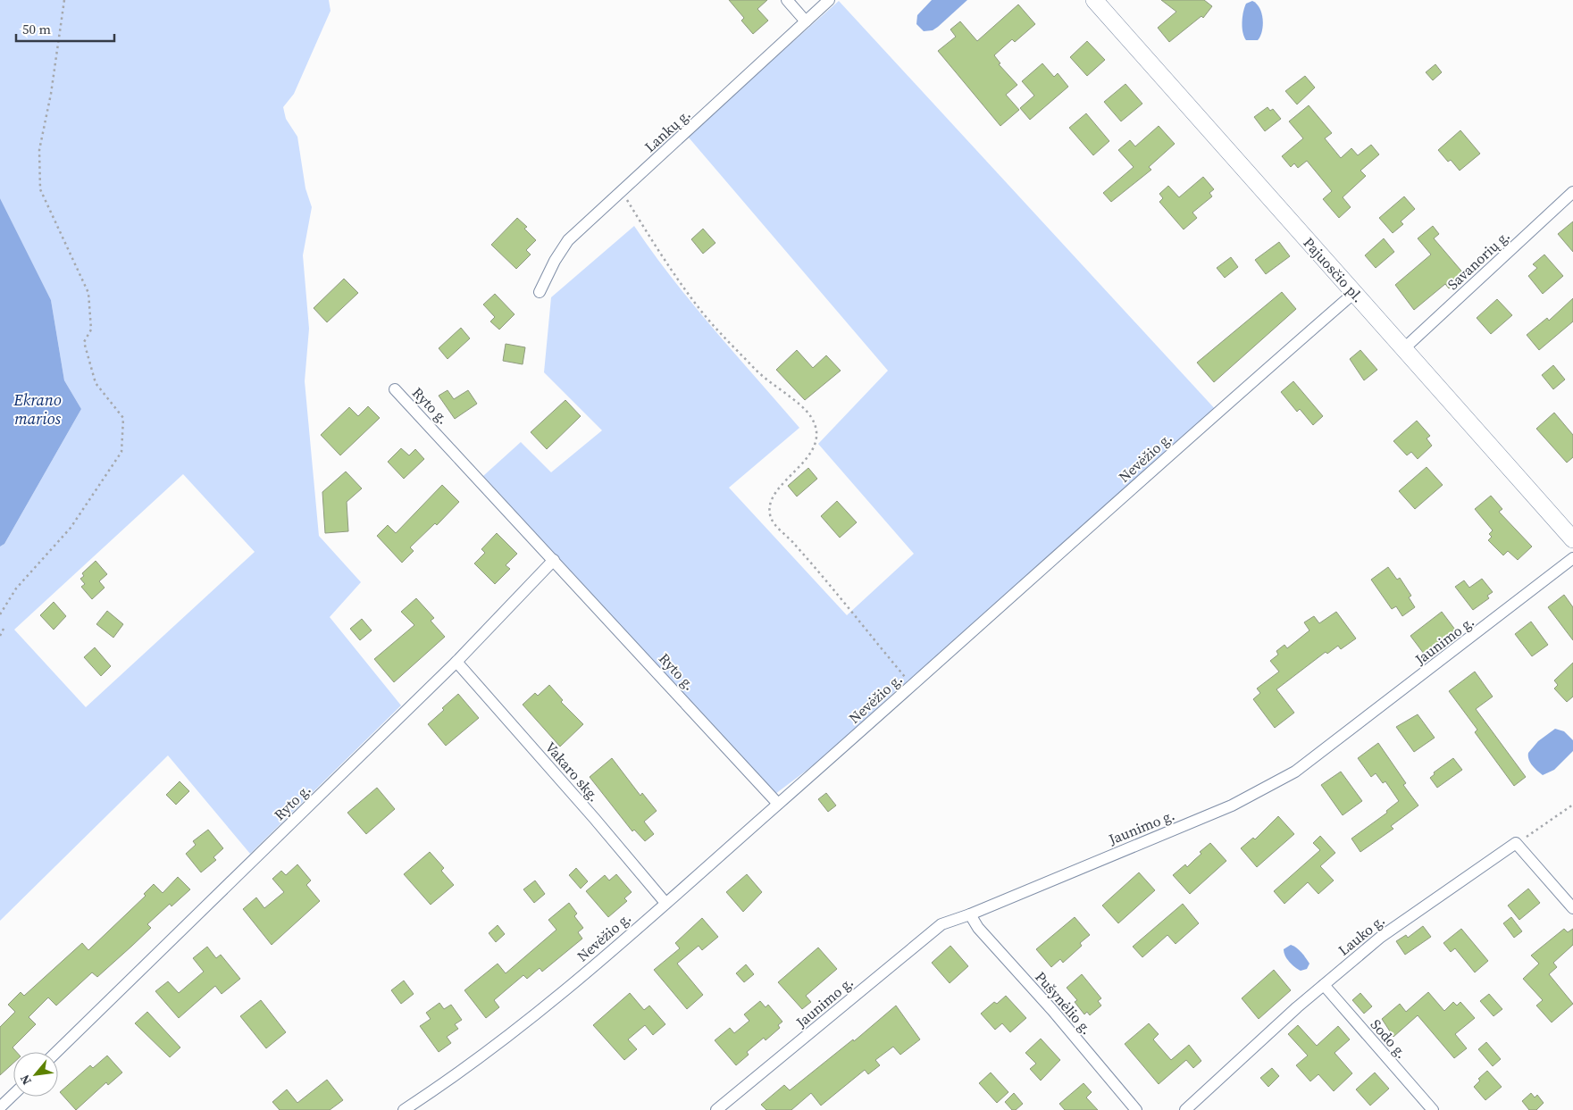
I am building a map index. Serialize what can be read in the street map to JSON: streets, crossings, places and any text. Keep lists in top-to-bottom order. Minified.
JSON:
{"streets":{"main road":["Pajuosčio pl."],"street":["Lankų g.","Savanorių g.","Ryto g.","Nevėžio g.","Jaunimo g.","Vakaro skg.","Lauko g.","Pušynėlio g.","Sodo g."]},"crossings":[["Savanorių g.","Pajuosčio pl."],["Pajuosčio pl.","Nevėžio g."],["Ryto g.","Nevėžio g."],["Ryto g.","Vakaro skg."],["Nevėžio g.","Vakaro skg."],["Jaunimo g.","Pušynėlio g."],["Lauko g.","Sodo g."]],"water":["Ekrano marios"],"scale_bar":"50 m","north":"bottom left"}
